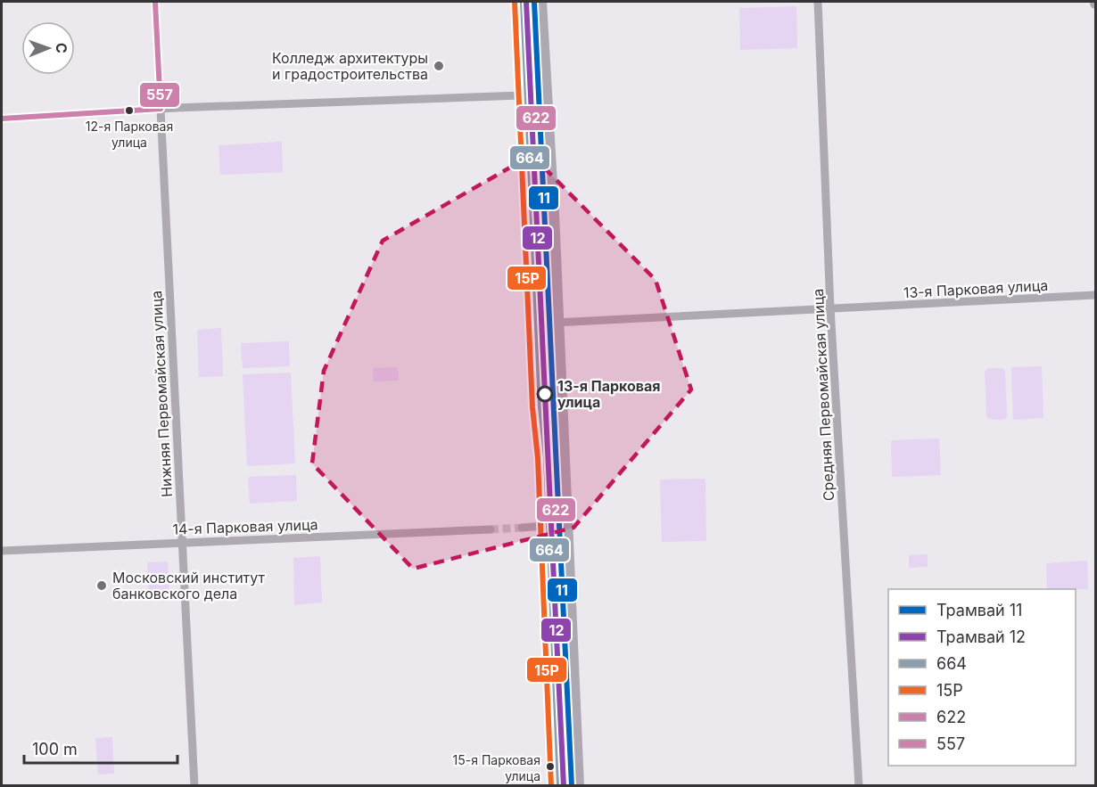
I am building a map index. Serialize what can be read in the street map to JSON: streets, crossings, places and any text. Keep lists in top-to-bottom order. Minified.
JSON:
{"streets":{"street":["13-я Парковая улица","Нижняя Первомайская улица","Средняя Первомайская улица","14-я Парковая улица"]},"crossings":[["13-я Парковая улица","Средняя Первомайская улица"],["Нижняя Первомайская улица","14-я Парковая улица"]],"places":["Колледж архитектуры и градостроительства","12-я Парковая улица","13-я Парковая улица","Московский институт банковского дела","15-я Парковая улица"],"lines":["tram line 11","tram line 12","transit line 664","transit line 15Р","transit line 622","transit line 557"],"legend":["Трамвай 11","Трамвай 12","664","15Р","622","557"],"scale_bar":"100 m","north":"right"}
